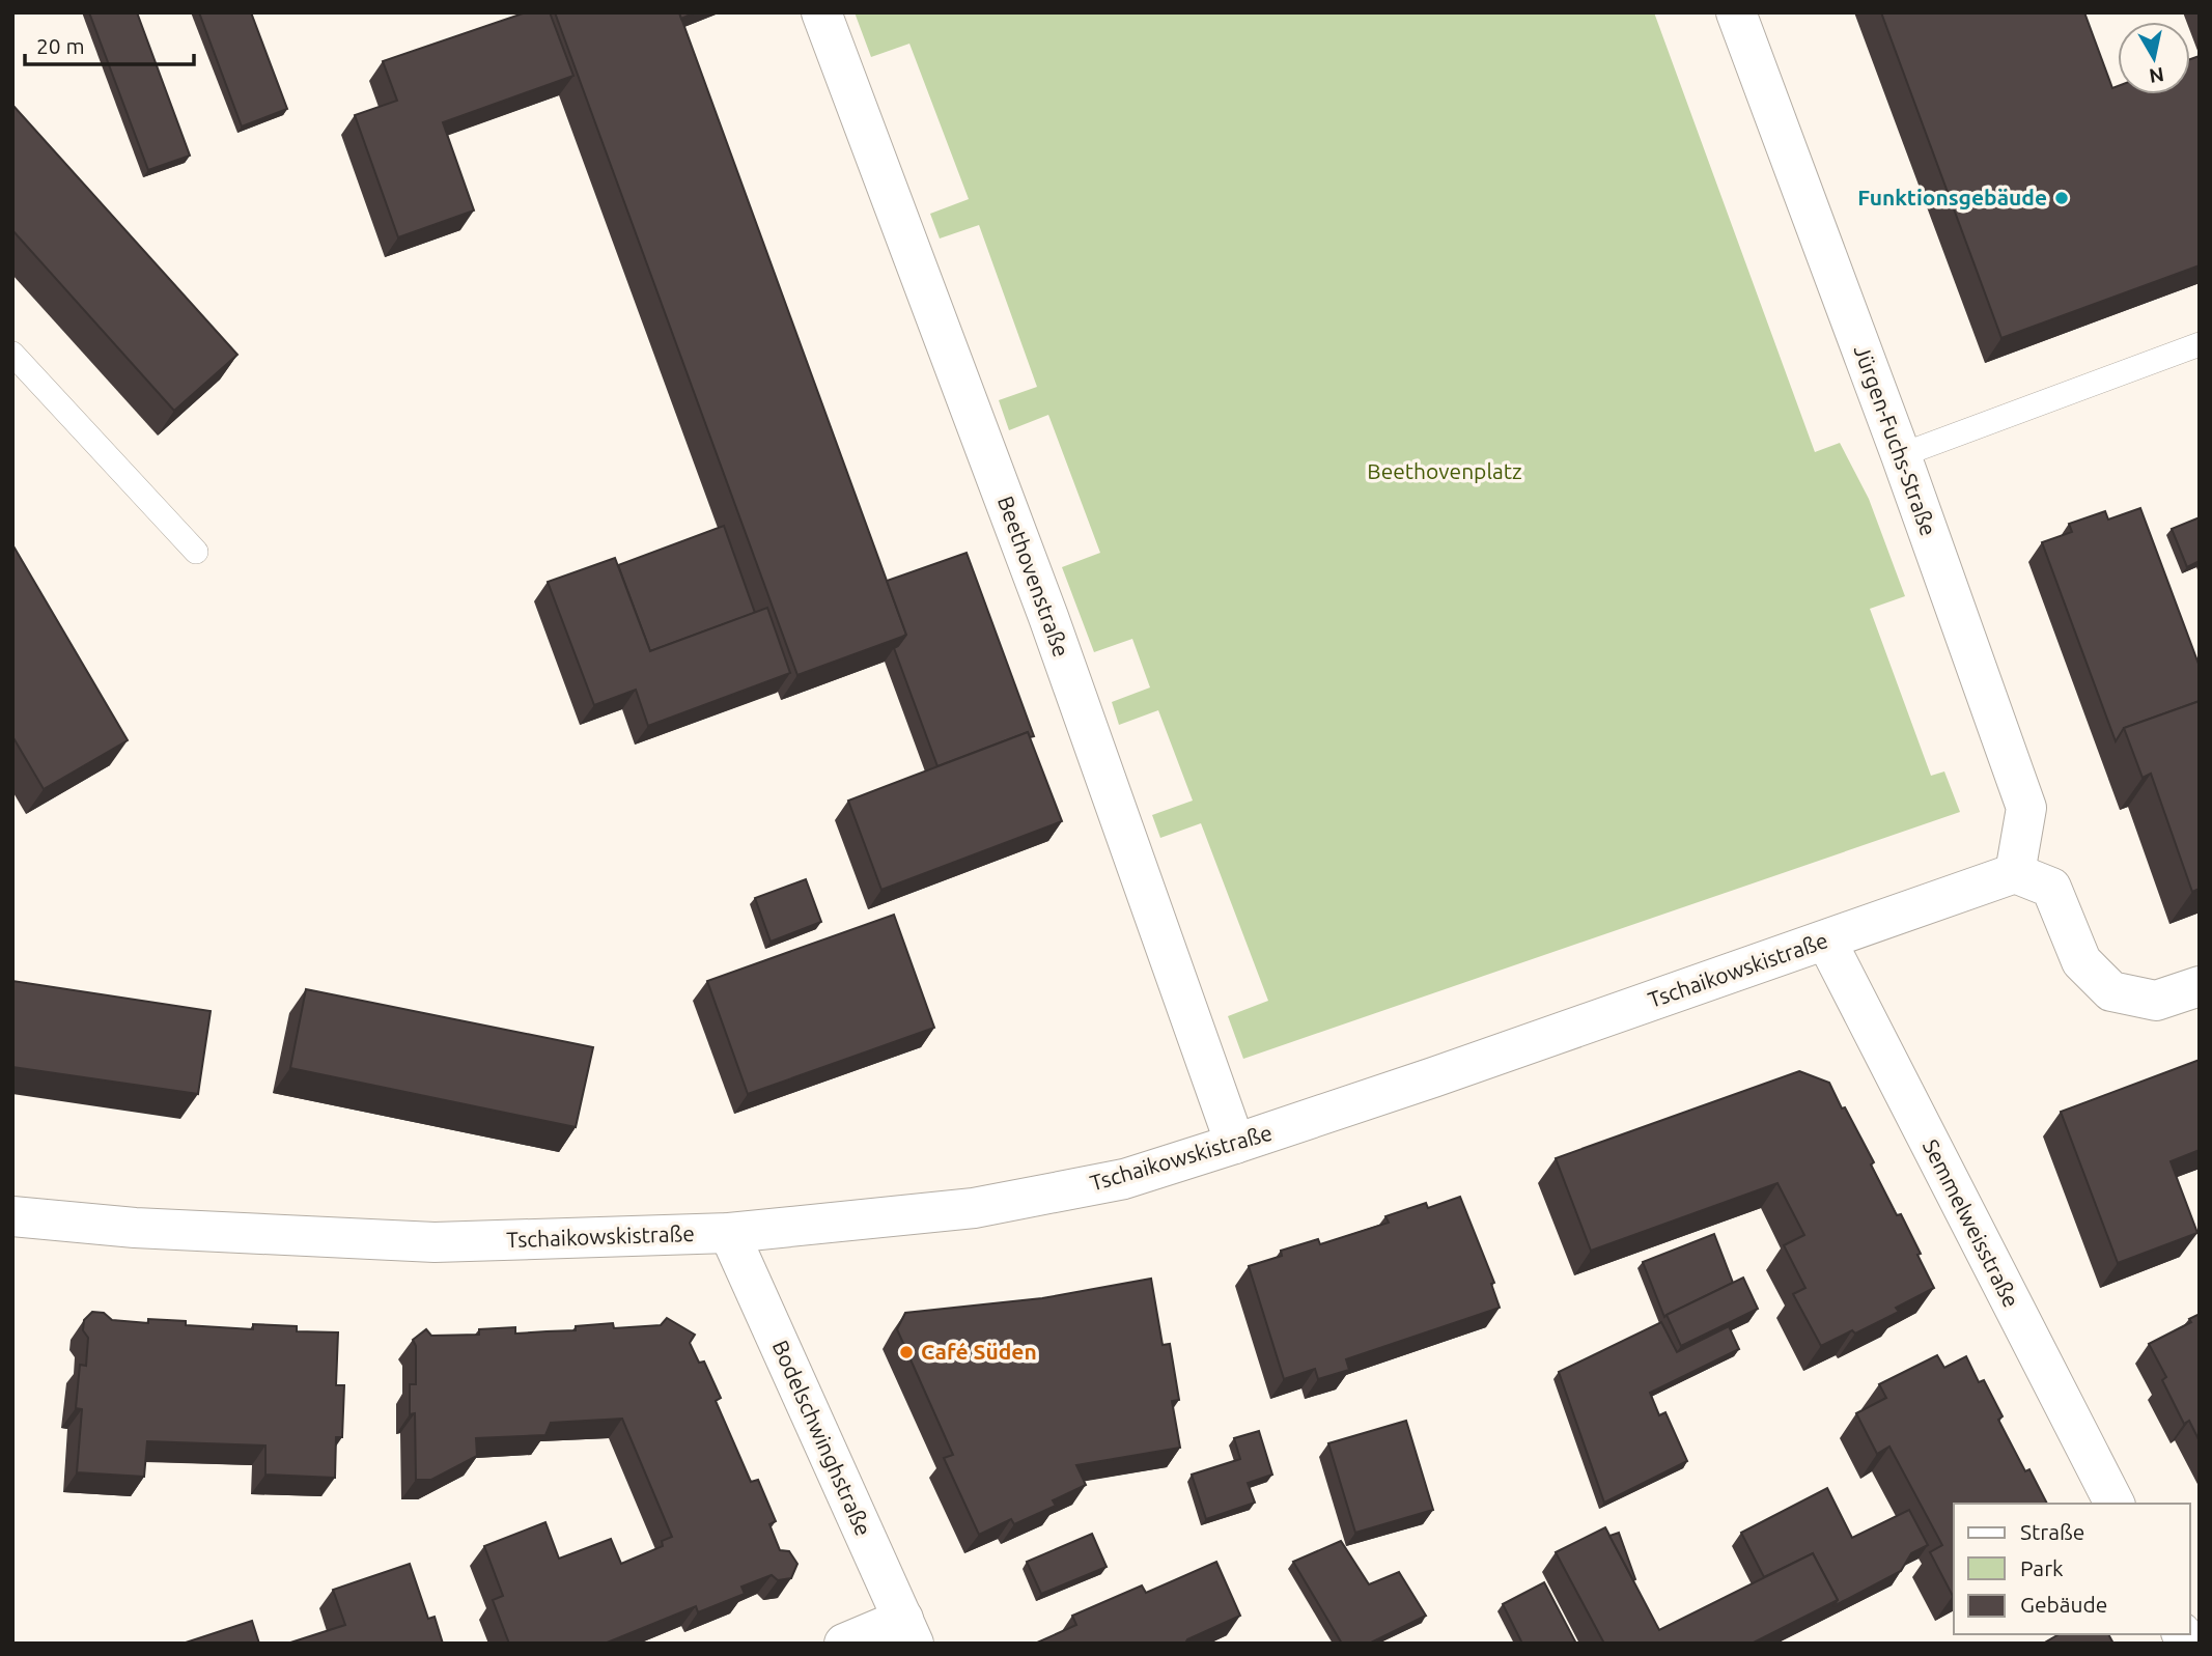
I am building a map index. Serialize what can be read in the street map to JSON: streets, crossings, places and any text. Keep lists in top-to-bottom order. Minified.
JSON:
{"streets":{"street":["Jürgen-Fuchs-Straße","Beethovenstraße","Tschaikowskistraße","Semmelweisstraße","Bodelschwinghstraße"]},"crossings":[["Jürgen-Fuchs-Straße","Tschaikowskistraße"],["Beethovenstraße","Tschaikowskistraße"],["Tschaikowskistraße","Semmelweisstraße"],["Tschaikowskistraße","Bodelschwinghstraße"]],"parks":["Beethovenplatz"],"places":["Funktionsgebäude","Café Süden"],"legend":["Straße","Park","Gebäude"],"scale_bar":"20 m","north":"bottom"}
